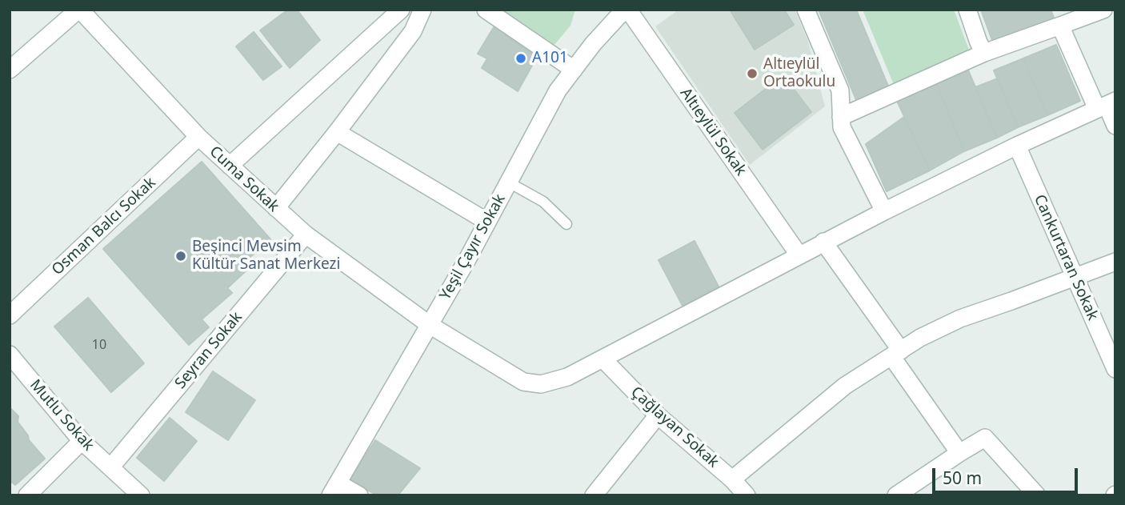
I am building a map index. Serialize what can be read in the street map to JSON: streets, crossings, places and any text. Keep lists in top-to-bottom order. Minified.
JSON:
{"streets":{"street":["Altıeylül Sokak","Cuma Sokak","Osman Balcı Sokak","Yeşil Çayır Sokak","Cankurtaran Sokak","Seyran Sokak","Mutlu Sokak","Çağlayan Sokak"]},"crossings":[["Altıeylül Sokak","Cuma Sokak"],["Altıeylül Sokak","Yeşil Çayır Sokak"],["Cuma Sokak","Osman Balcı Sokak"],["Cuma Sokak","Yeşil Çayır Sokak"],["Cuma Sokak","Cankurtaran Sokak"],["Cuma Sokak","Seyran Sokak"],["Cuma Sokak","Çağlayan Sokak"],["Seyran Sokak","Mutlu Sokak"]],"places":["A101","Altıeylül Ortaokulu","Beşinci Mevsim Kültür Sanat Merkezi"],"house_numbers":["10"],"scale_bar":"50 m"}
